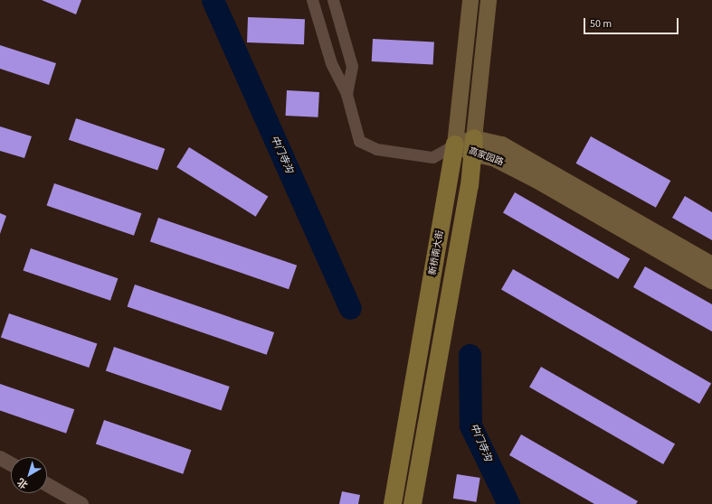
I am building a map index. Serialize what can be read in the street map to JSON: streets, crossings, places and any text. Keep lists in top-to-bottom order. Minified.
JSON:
{"streets":{"main road":["高家园路","新桥南大街"]},"crossings":[["高家园路","新桥南大街"]],"water":["中门寺沟"],"scale_bar":"50 m","north":"bottom left"}
